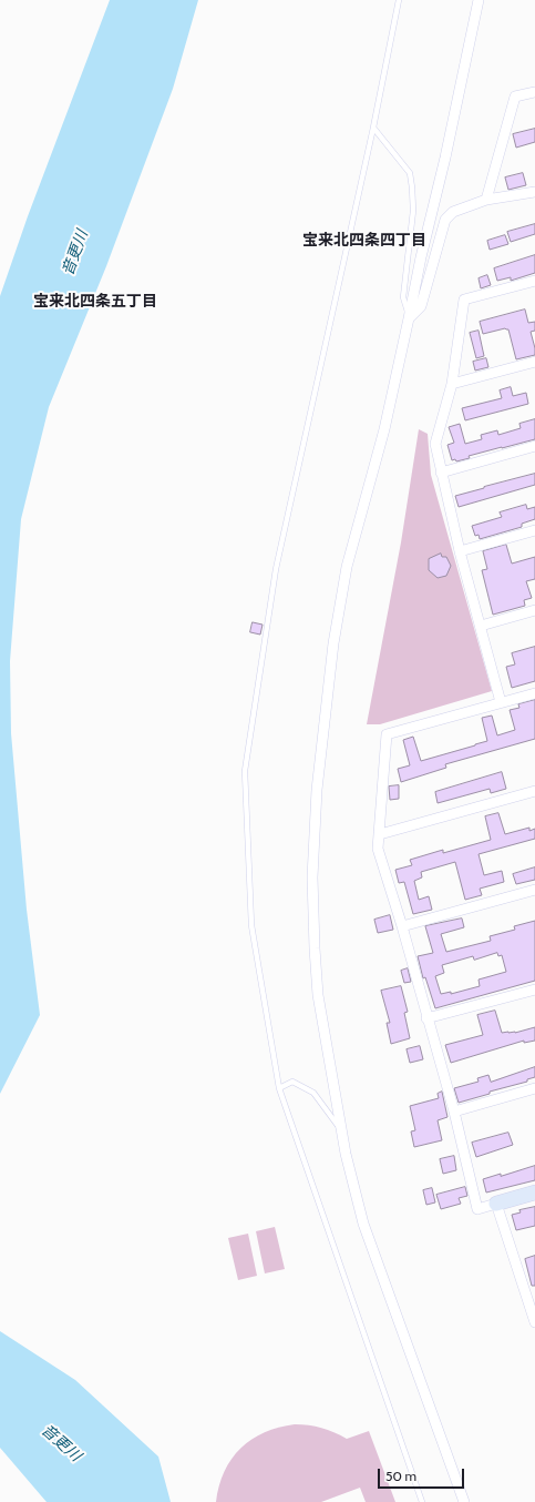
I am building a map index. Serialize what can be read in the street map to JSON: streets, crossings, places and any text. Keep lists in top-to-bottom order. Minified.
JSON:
{"districts":["宝来北四条四丁目","宝来北四条五丁目"],"water":["音更川"],"scale_bar":"50 m"}
